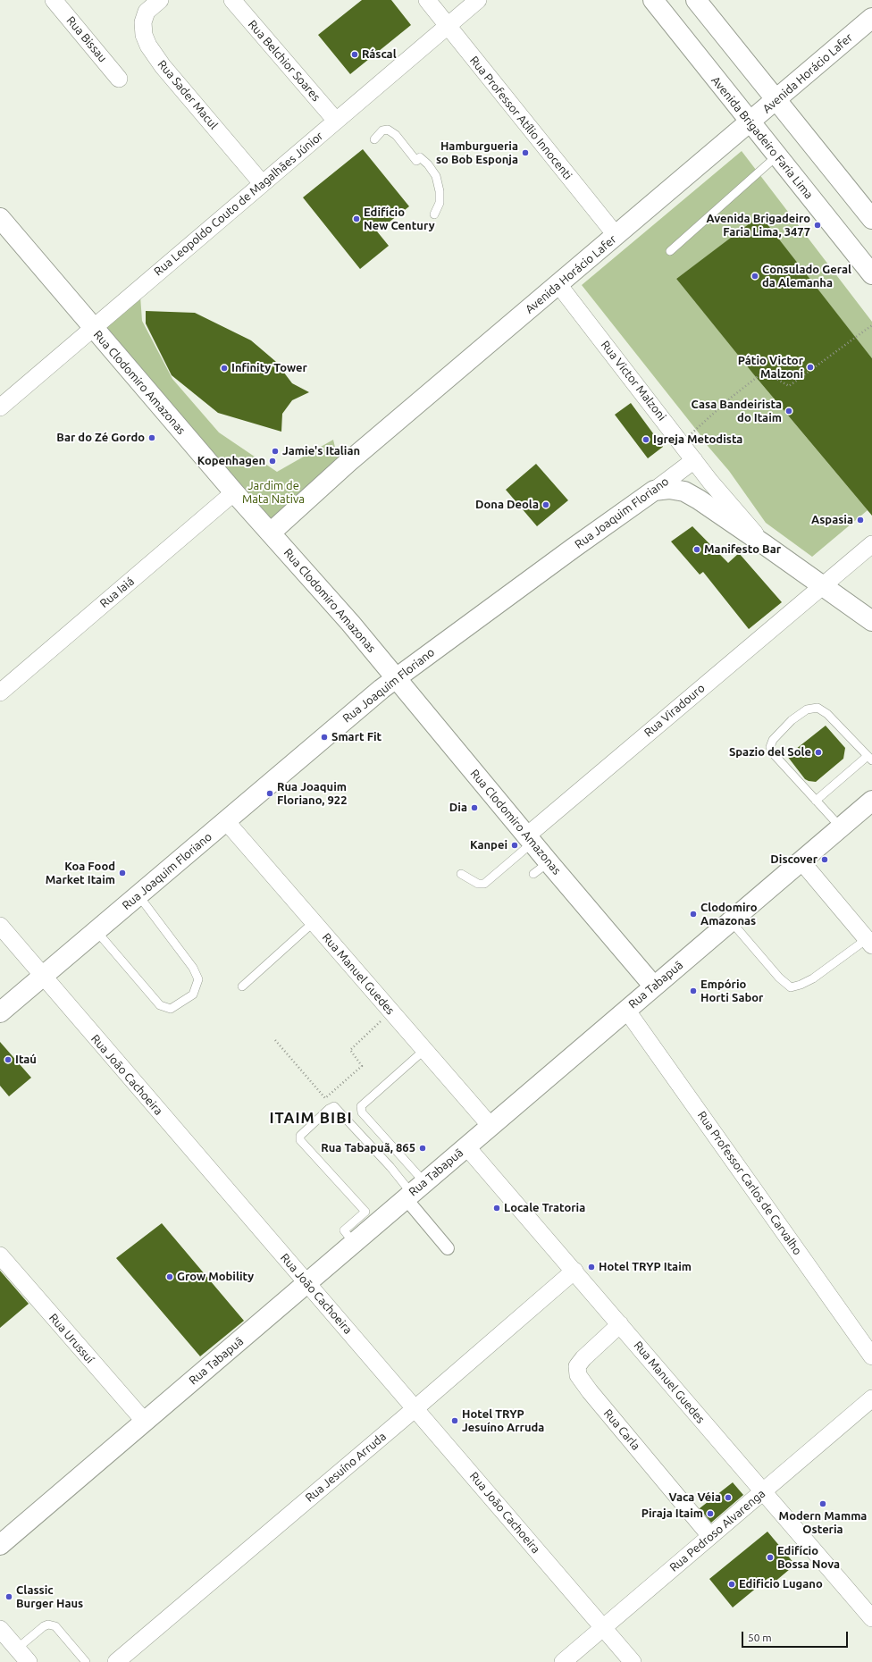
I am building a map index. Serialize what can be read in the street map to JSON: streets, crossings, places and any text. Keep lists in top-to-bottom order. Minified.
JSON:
{"streets":{"main road":["Avenida Horácio Lafer","Avenida Brigadeiro Faria Lima","Rua Victor Malzoni","Rua Clodomiro Amazonas","Rua Joaquim Floriano","Rua Tabapuã"],"street":["Rua Bissau","Rua Belchior Soares","Rua Sader Macul","Rua Professor Atílio Innocenti","Rua Leopoldo Couto de Magalhães Júnior","Rua Iaiá","Rua Viradouro","Rua Manuel Guedes","Rua João Cachoeira","Rua Professor Carlos de Carvalho","Rua Urussuí","Rua Carla","Rua Jesuíno Arruda","Rua Pedroso Alvarenga"]},"crossings":[["Rua Belchior Soares","Rua Leopoldo Couto de Magalhães Júnior"],["Avenida Horácio Lafer","Rua Professor Atílio Innocenti"],["Avenida Horácio Lafer","Avenida Brigadeiro Faria Lima"],["Avenida Horácio Lafer","Rua Victor Malzoni"],["Avenida Horácio Lafer","Rua Clodomiro Amazonas"],["Rua Sader Macul","Rua Leopoldo Couto de Magalhães Júnior"],["Rua Professor Atílio Innocenti","Rua Leopoldo Couto de Magalhães Júnior"],["Rua Leopoldo Couto de Magalhães Júnior","Rua Clodomiro Amazonas"],["Rua Victor Malzoni","Rua Joaquim Floriano"],["Rua Victor Malzoni","Rua Viradouro"],["Rua Clodomiro Amazonas","Rua Joaquim Floriano"],["Rua Clodomiro Amazonas","Rua Iaiá"],["Rua Clodomiro Amazonas","Rua Viradouro"],["Rua Clodomiro Amazonas","Rua Tabapuã"],["Rua Joaquim Floriano","Rua Manuel Guedes"],["Rua Joaquim Floriano","Rua João Cachoeira"],["Rua Manuel Guedes","Rua Tabapuã"],["Rua Manuel Guedes","Rua Carla"],["Rua Manuel Guedes","Rua Jesuíno Arruda"],["Rua Manuel Guedes","Rua Pedroso Alvarenga"],["Rua Tabapuã","Rua João Cachoeira"],["Rua Tabapuã","Rua Professor Carlos de Carvalho"],["Rua Tabapuã","Rua Urussuí"],["Rua João Cachoeira","Rua Jesuíno Arruda"],["Rua João Cachoeira","Rua Pedroso Alvarenga"],["Rua Carla","Rua Pedroso Alvarenga"]],"districts":["ITAIM BIBI"],"parks":["Jardim de Mata Nativa"],"places":["Ráscal","Hamburgueria so Bob Esponja","Edifício New Century","Avenida Brigadeiro Faria Lima, 3477","Consulado Geral da Alemanha","Pátio Victor Malzoni","Infinity Tower","Casa Bandeirista do Itaim","Bar do Zé Gordo","Igreja Metodista","Jamie's Italian","Kopenhagen","Dona Deola","Aspasia","Manifesto Bar","Smart Fit","Spazio del Sole","Rua Joaquim Floriano, 922","Dia","Kanpei","Discover","Koa Food Market Itaim","Clodomiro Amazonas","Empório Horti Sabor","Itaú","Rua Tabapuã, 865","Locale Tratoria","Hotel TRYP Itaim","Grow Mobility","Hotel TRYP Jesuíno Arruda","Vaca Véia","Modern Mamma Osteria","Piraja Itaim","Edifício Bossa Nova","Edificio Lugano","Classic Burger Haus"],"scale_bar":"50 m"}
